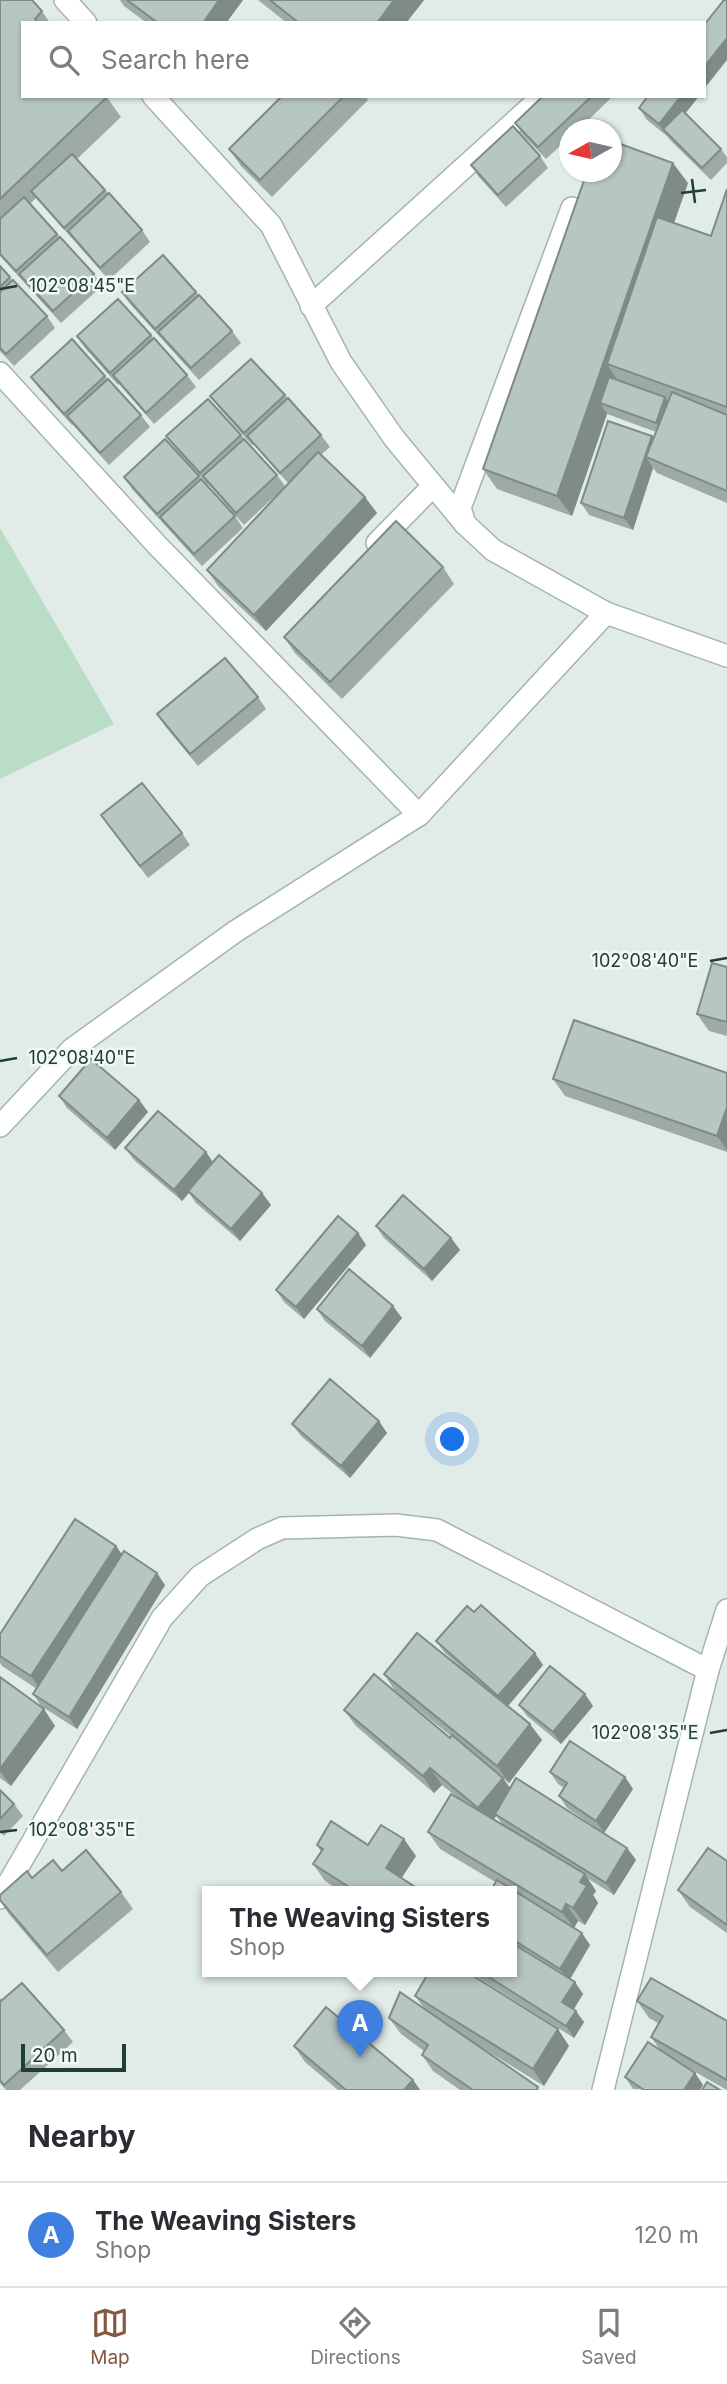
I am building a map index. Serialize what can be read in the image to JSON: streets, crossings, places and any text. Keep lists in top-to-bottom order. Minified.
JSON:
{"scale_bar":"20 m","north":"left","page":{"search":"Search here","popup":["The Weaving Sisters","Shop"],"pins":"A","scale":"20 m","heading":"Nearby","list":[{"mark":"A","name":"The Weaving Sisters","note":"Shop","value":"120 m"}],"nav":["Map","Directions","Saved"]},"coordinates":["102°08'45\"E","102°08'40\"E","102°08'35\"E"]}
